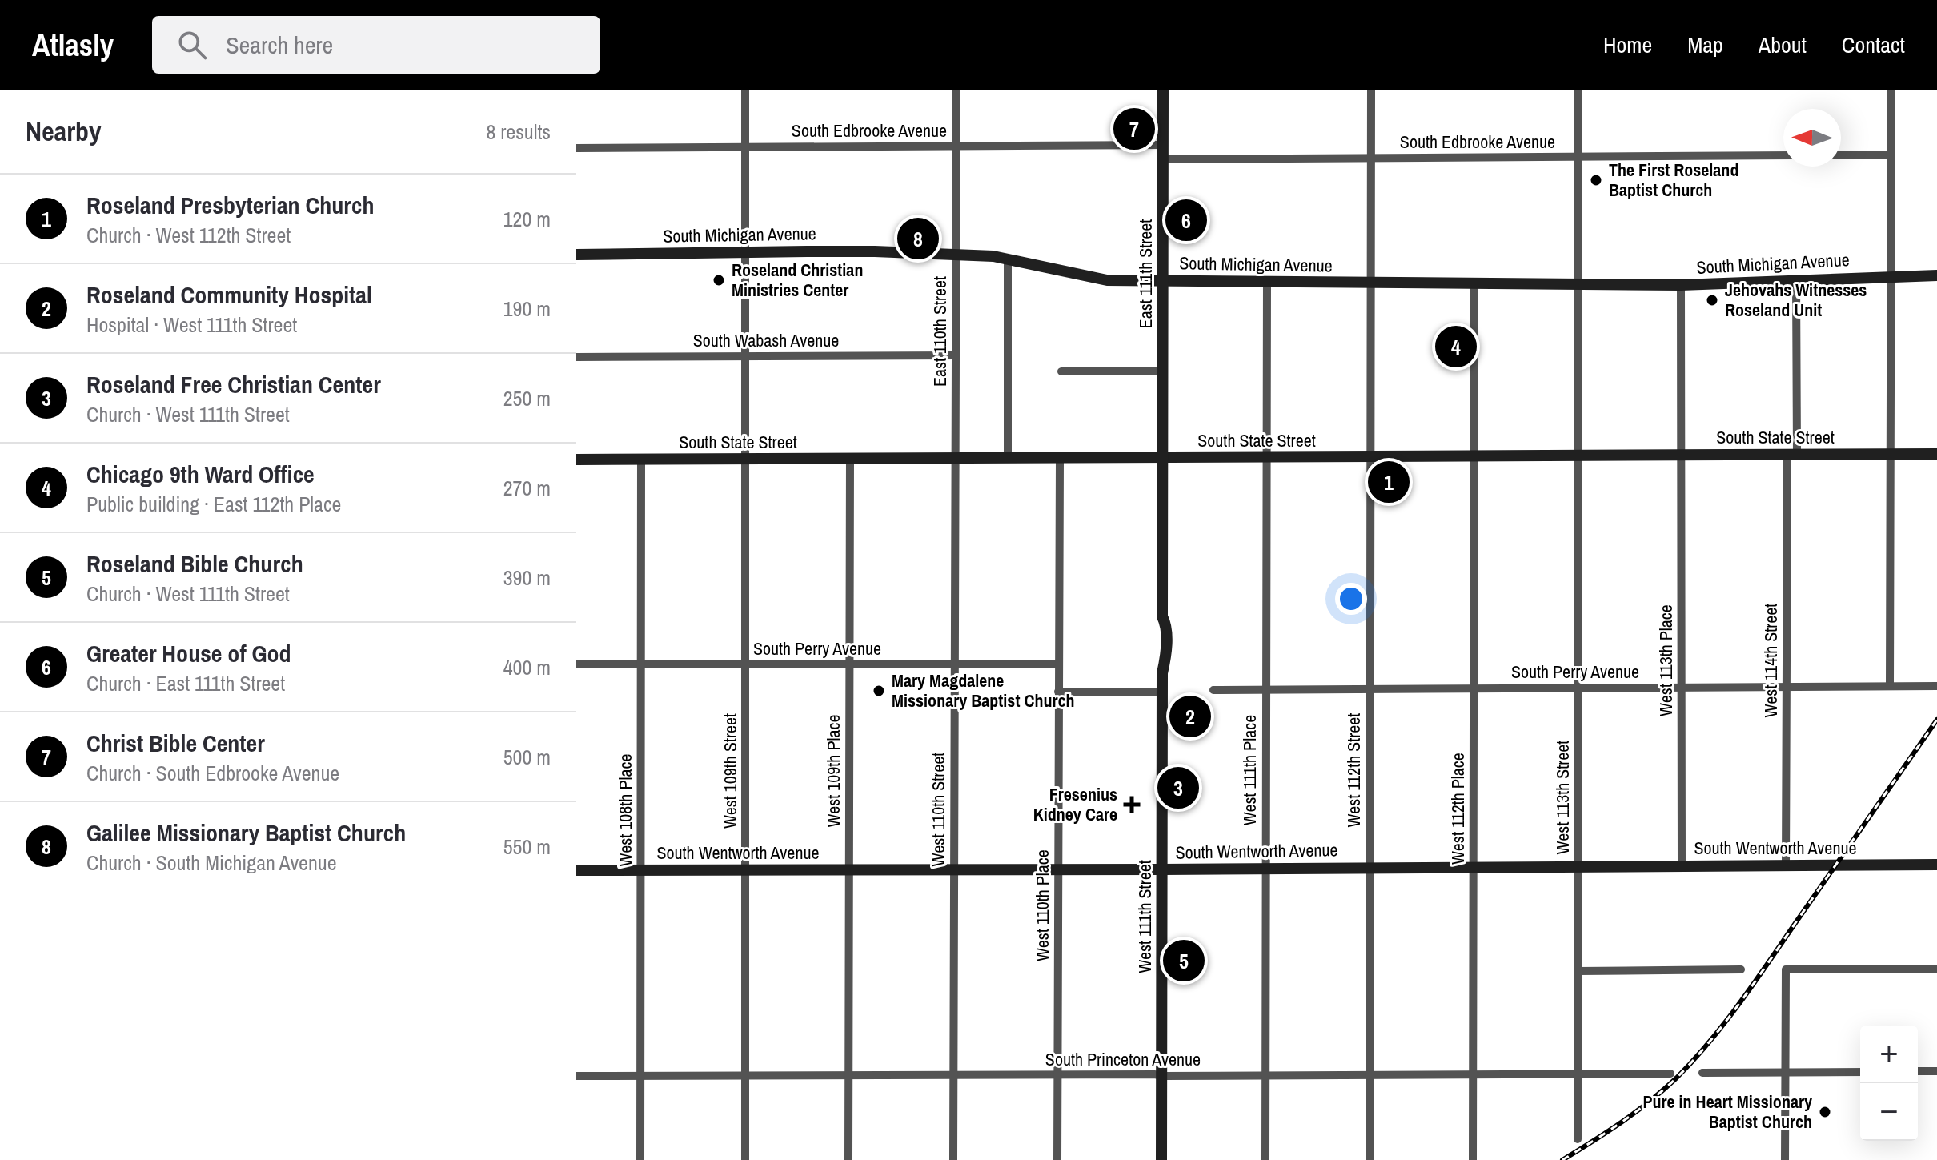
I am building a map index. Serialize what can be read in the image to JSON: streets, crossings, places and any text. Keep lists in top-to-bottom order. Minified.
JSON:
{"streets":{"street":["South Edbrooke Avenue","South Michigan Avenue","East 111th Street","East 110th Street","South Wabash Avenue","South State Street","South Perry Avenue","West 113th Place","West 114th Street","West 111th Place","West 112th Street","West 109th Street","West 109th Place","West 113th Street","West 112th Place","West 110th Street","West 108th Place","South Wentworth Avenue","West 110th Place","West 111th Street","South Princeton Avenue"]},"crossings":[["South Edbrooke Avenue","East 111th Street"],["South Edbrooke Avenue","East 110th Street"],["South Edbrooke Avenue","West 112th Street"],["South Edbrooke Avenue","West 109th Street"],["South Edbrooke Avenue","West 113th Street"],["South Michigan Avenue","East 111th Street"],["South Michigan Avenue","East 110th Street"],["South Michigan Avenue","West 113th Place"],["South Michigan Avenue","West 114th Street"],["South Michigan Avenue","West 111th Place"],["South Michigan Avenue","West 112th Street"],["South Michigan Avenue","West 109th Street"],["South Michigan Avenue","West 113th Street"],["South Michigan Avenue","West 112th Place"],["East 111th Street","South State Street"],["East 111th Street","West 111th Street"],["East 110th Street","South Wabash Avenue"],["East 110th Street","South State Street"],["East 110th Street","West 110th Street"],["South Wabash Avenue","West 109th Street"],["South State Street","West 113th Place"],["South State Street","West 114th Street"],["South State Street","West 111th Place"],["South State Street","West 112th Street"],["South State Street","West 109th Street"],["South State Street","West 109th Place"],["South State Street","West 113th Street"],["South State Street","West 112th Place"],["South State Street","West 110th Street"],["South State Street","West 108th Place"],["South State Street","West 110th Place"],["South State Street","West 111th Street"],["South Perry Avenue","West 113th Place"],["South Perry Avenue","West 114th Street"],["South Perry Avenue","West 111th Place"],["South Perry Avenue","West 112th Street"],["South Perry Avenue","West 109th Street"],["South Perry Avenue","West 109th Place"],["South Perry Avenue","West 113th Street"],["South Perry Avenue","West 112th Place"],["South Perry Avenue","West 110th Street"],["South Perry Avenue","West 108th Place"],["South Perry Avenue","West 110th Place"],["West 113th Place","South Wentworth Avenue"],["West 114th Street","South Wentworth Avenue"],["West 111th Place","South Wentworth Avenue"],["West 111th Place","South Princeton Avenue"],["West 112th Street","South Wentworth Avenue"],["West 112th Street","South Princeton Avenue"],["West 109th Street","South Wentworth Avenue"],["West 109th Street","South Princeton Avenue"],["West 109th Place","South Wentworth Avenue"],["West 109th Place","South Princeton Avenue"],["West 113th Street","South Wentworth Avenue"],["West 113th Street","South Princeton Avenue"],["West 112th Place","South Wentworth Avenue"],["West 112th Place","South Princeton Avenue"],["West 110th Street","South Wentworth Avenue"],["West 110th Street","South Princeton Avenue"],["West 108th Place","South Wentworth Avenue"],["West 108th Place","South Princeton Avenue"],["South Wentworth Avenue","West 110th Place"],["South Wentworth Avenue","West 111th Street"],["West 110th Place","South Princeton Avenue"],["West 111th Street","South Princeton Avenue"]],"places":{"other":["The First Roseland Baptist Church","Roseland Christian Ministries Center","Jehovahs Witnesses Roseland Unit","Mary Magdalene Missionary Baptist Church","Pure in Heart Missionary Baptist Church"],"health":["Fresenius Kidney Care"]},"north":"left","page":{"header":"Atlasly","search":"Search here","nav":["Home","Map","About","Contact"],"heading":["Nearby","8 results"],"pins":["7","6","8","4","1","2","3","5"],"list":[{"mark":"1","name":"Roseland Presbyterian Church","note":"Church · West 112th Street","value":"120 m"},{"mark":"2","name":"Roseland Community Hospital","note":"Hospital · West 111th Street","value":"190 m"},{"mark":"3","name":"Roseland Free Christian Center","note":"Church · West 111th Street","value":"250 m"},{"mark":"4","name":"Chicago 9th Ward Office","note":"Public building · East 112th Place","value":"270 m"},{"mark":"5","name":"Roseland Bible Church","note":"Church · West 111th Street","value":"390 m"},{"mark":"6","name":"Greater House of God","note":"Church · East 111th Street","value":"400 m"},{"mark":"7","name":"Christ Bible Center","note":"Church · South Edbrooke Avenue","value":"500 m"},{"mark":"8","name":"Galilee Missionary Baptist Church","note":"Church · South Michigan Avenue","value":"550 m"}],"map_buttons":["+","−"]}}
